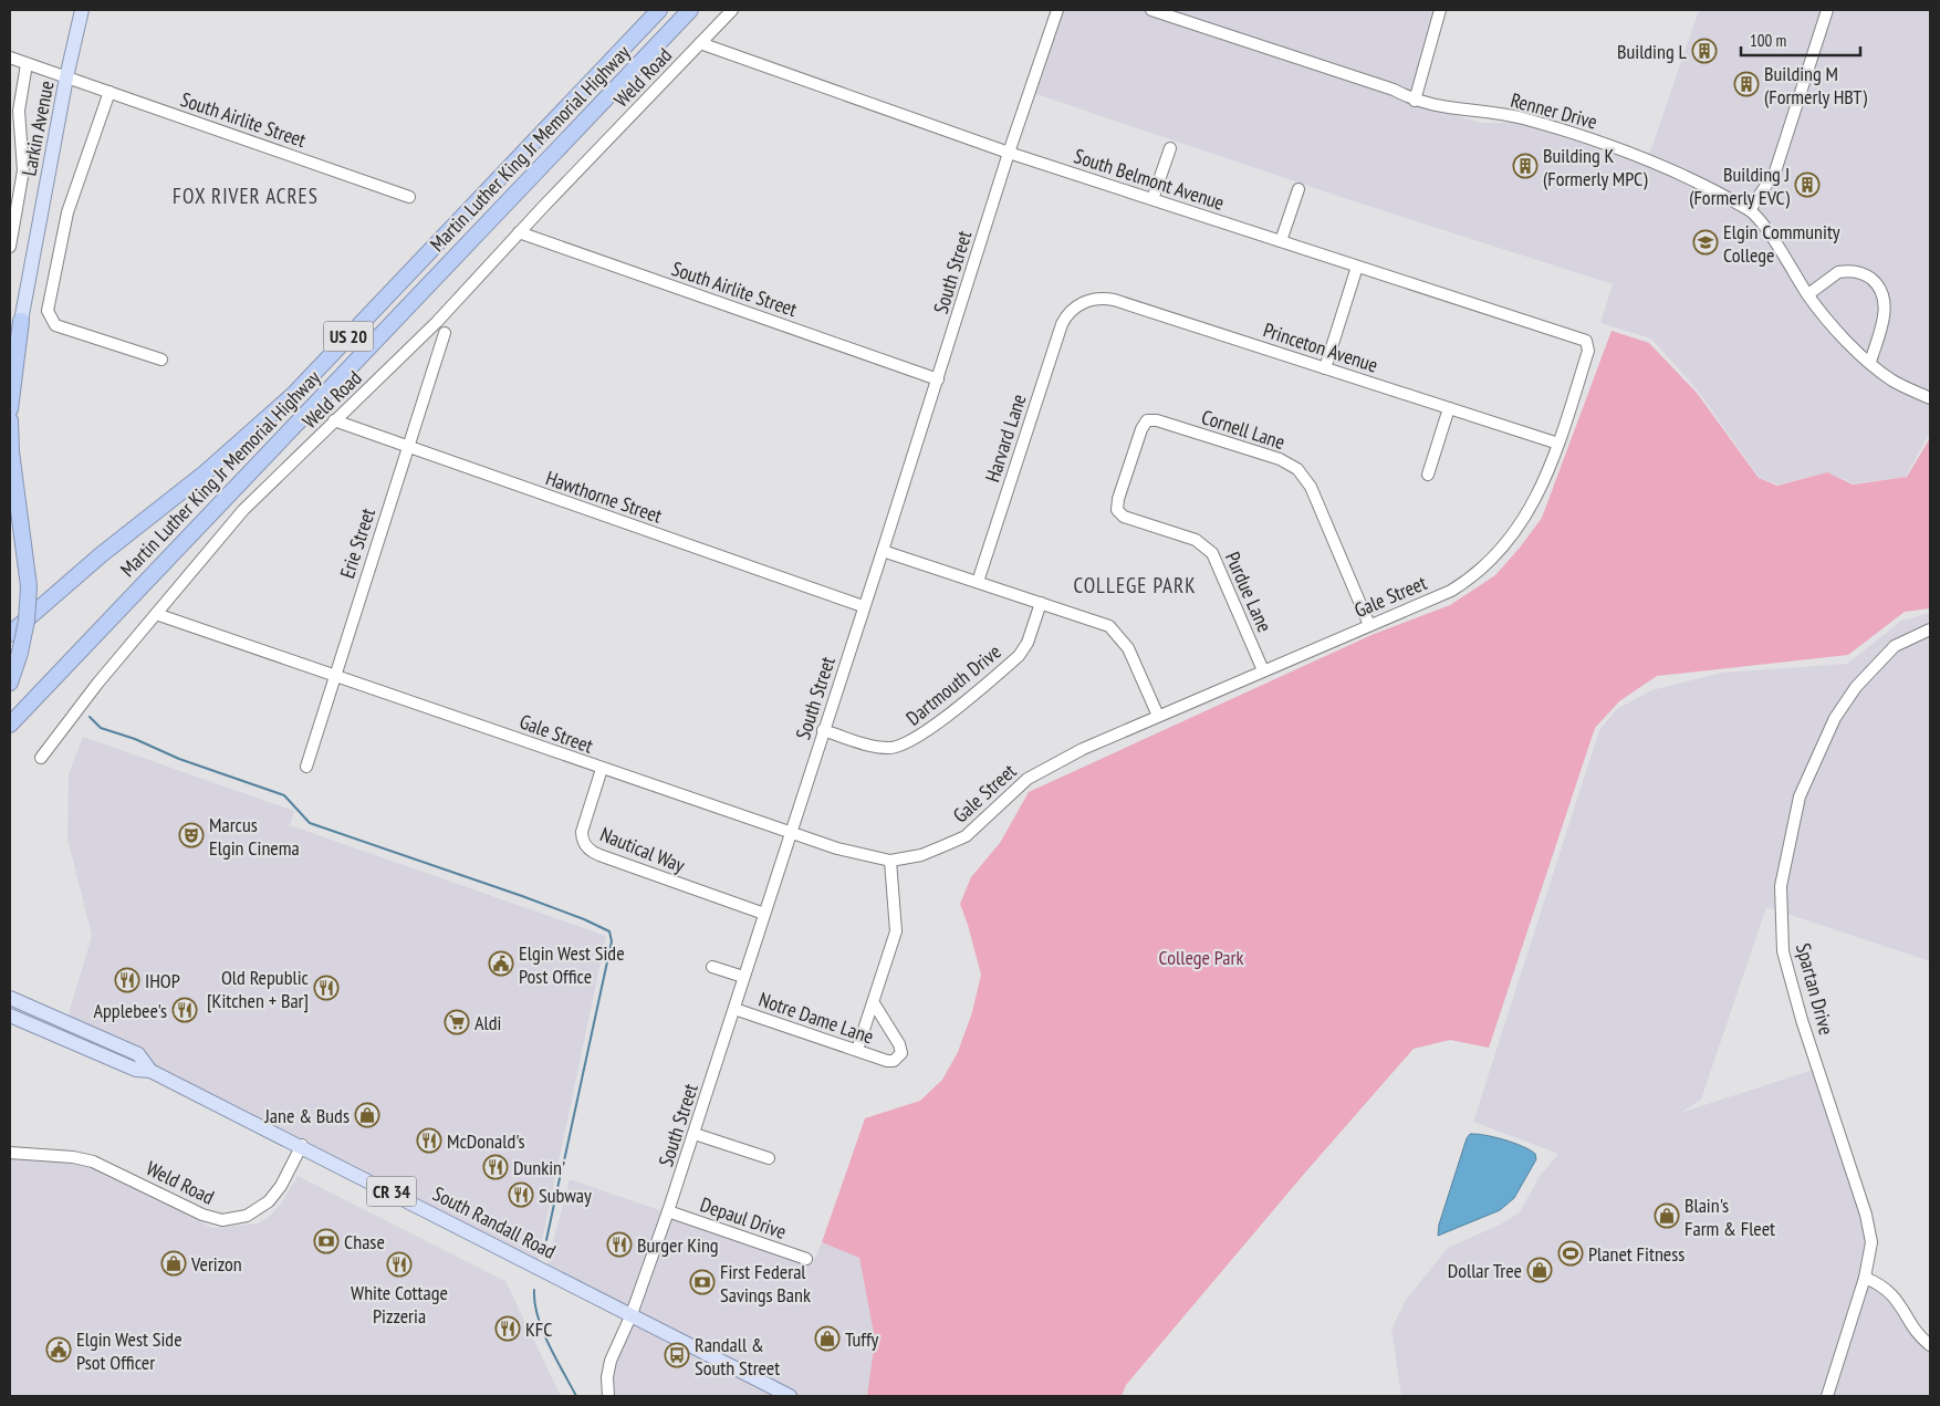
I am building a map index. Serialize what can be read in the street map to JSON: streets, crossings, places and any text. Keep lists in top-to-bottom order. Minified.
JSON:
{"streets":{"highway":["Martin Luther King Jr Memorial Highway","US 20"],"main road":["Larkin Avenue","CR 34","South Randall Road"],"street":["Weld Road","Renner Drive","South Airlite Street","South Belmont Avenue","South Street","Princeton Avenue","Cornell Lane","Harvard Lane","Hawthorne Street","Erie Street","Purdue Lane","Gale Street","Dartmouth Drive","Nautical Way","Spartan Drive","Notre Dame Lane","Depaul Drive"]},"crossings":[["Weld Road","South Airlite Street"],["Weld Road","South Belmont Avenue"],["Weld Road","Hawthorne Street"],["Weld Road","Gale Street"],["Weld Road","South Randall Road"],["South Airlite Street","Larkin Avenue"],["South Airlite Street","South Street"],["South Belmont Avenue","South Street"],["South Belmont Avenue","Gale Street"],["South Street","Hawthorne Street"],["South Street","Gale Street"],["South Street","Dartmouth Drive"],["South Street","Nautical Way"],["South Street","Notre Dame Lane"],["South Street","Depaul Drive"],["South Street","South Randall Road"],["Princeton Avenue","Harvard Lane"],["Princeton Avenue","Gale Street"],["Cornell Lane","Purdue Lane"],["Cornell Lane","Gale Street"],["Hawthorne Street","Erie Street"],["Erie Street","Gale Street"],["Purdue Lane","Gale Street"],["Gale Street","Nautical Way"]],"districts":["FOX RIVER ACRES","COLLEGE PARK"],"parks":["College Park"],"places":{"building":["Building L","Building M (Formerly HBT)","Building K (Formerly MPC)","Building J (Formerly EVC)"],"school or university":["Elgin Community College"],"theatre":["Marcus Elgin Cinema"],"public building":["Elgin West Side Post Office","Elgin West Side Psot Officer"],"restaurant":["IHOP","Old Republic [Kitchen + Bar]","Applebee's","McDonald's","Dunkin'","Subway","Burger King","White Cottage Pizzeria","KFC"],"supermarket":["Aldi"],"shop":["Jane & Buds","Blain's Farm & Fleet","Verizon","Dollar Tree","Tuffy"],"bank":["Chase","First Federal Savings Bank"],"sports":["Planet Fitness"],"bus stop":["Randall & South Street"]},"scale_bar":"100 m"}
